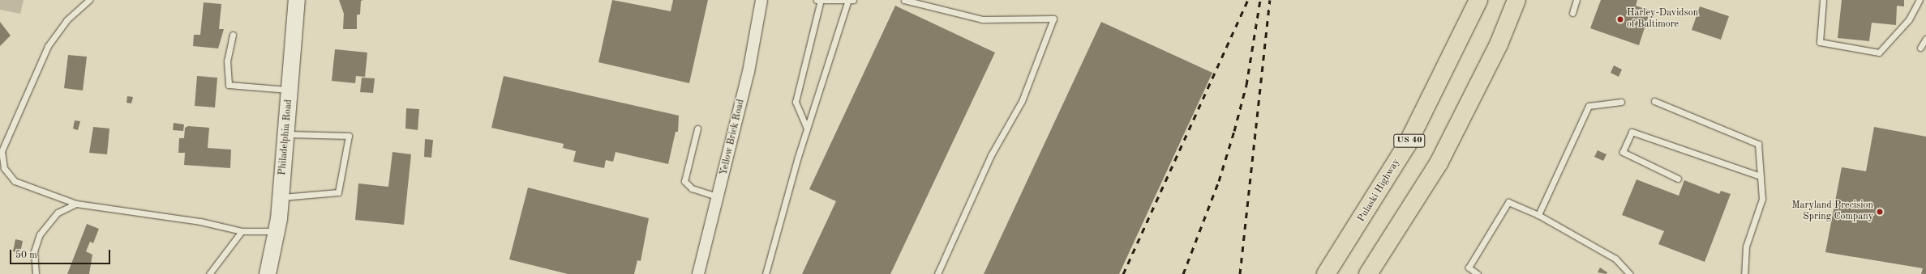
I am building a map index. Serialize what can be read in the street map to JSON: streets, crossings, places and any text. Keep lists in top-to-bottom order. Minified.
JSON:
{"streets":{"highway":["US 40","Pulaski Highway"],"main road":["Philadelphia Road"],"street":["Yellow Brick Road"]},"places":["Harley-Davidson of Baltimore","Maryland Precision Spring Company"],"scale_bar":"50 m"}
